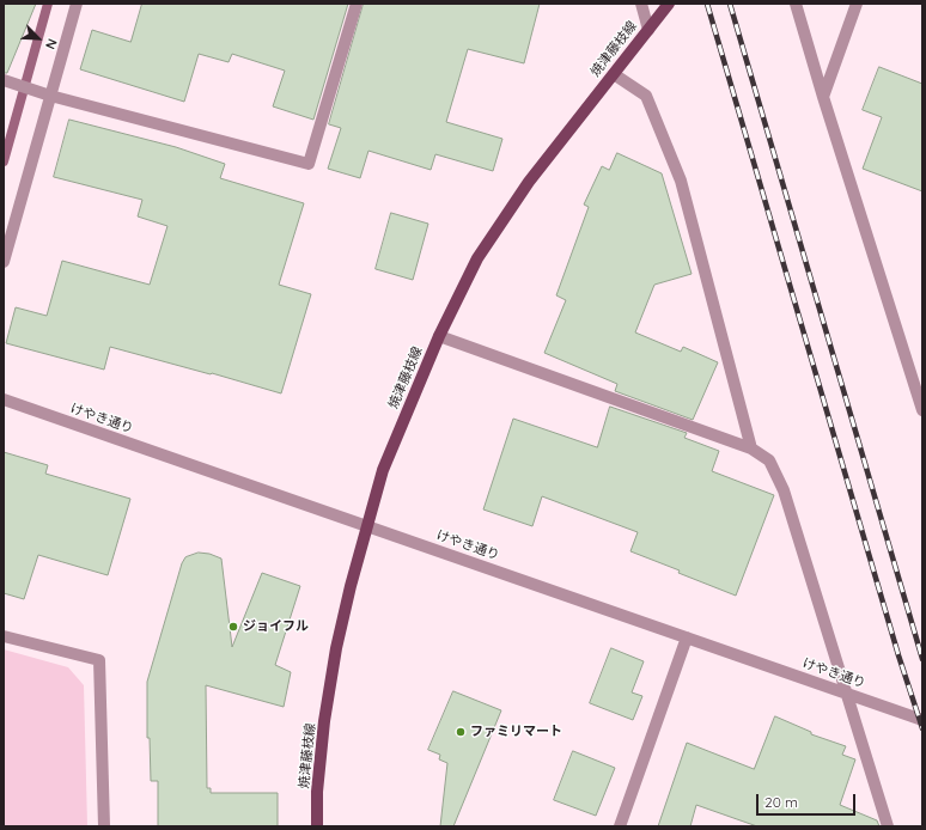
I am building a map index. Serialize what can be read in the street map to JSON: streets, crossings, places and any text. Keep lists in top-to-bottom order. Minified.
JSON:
{"streets":{"main road":["焼津藤枝線"],"street":["けやき通り"]},"crossings":[["焼津藤枝線","けやき通り"]],"places":["ジョイフル","ファミリマート"],"scale_bar":"20 m","north":"bottom right"}
